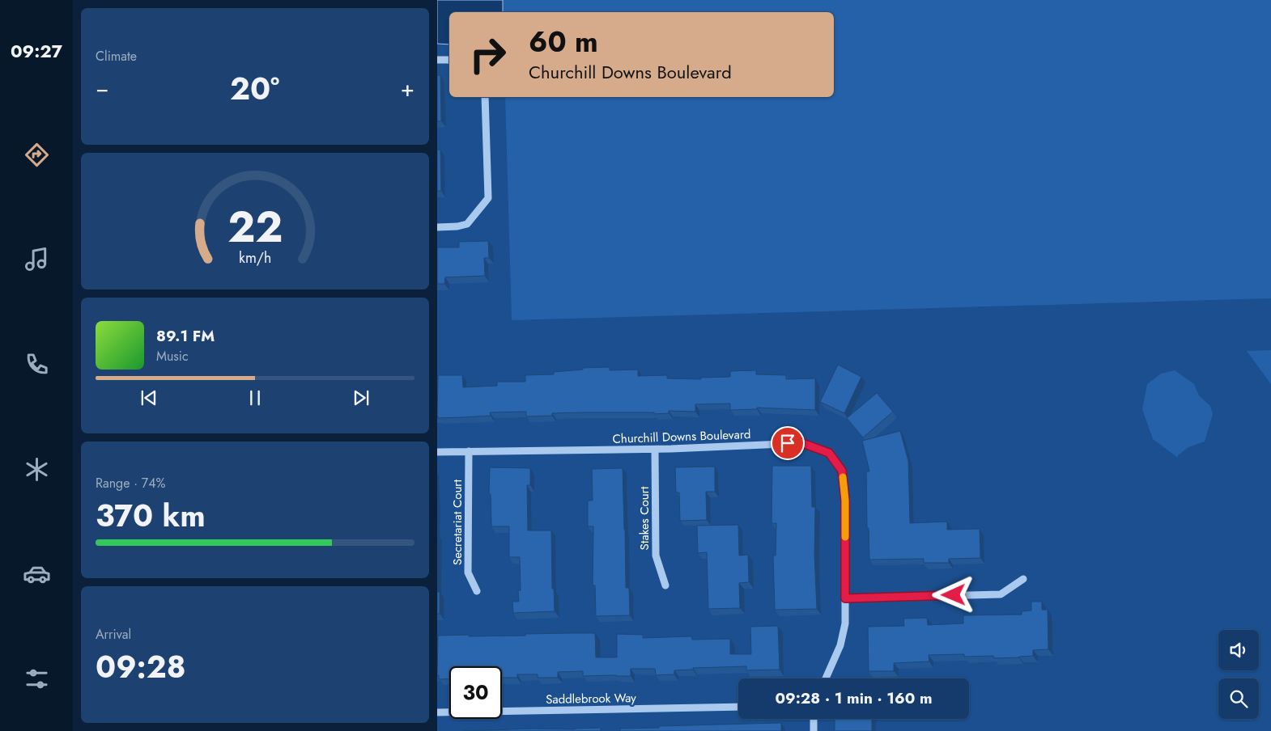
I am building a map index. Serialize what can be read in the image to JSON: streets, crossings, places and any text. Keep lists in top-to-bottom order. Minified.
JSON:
{"streets":{"street":["Churchill Downs Boulevard","Stakes Court","Secretariat Court","Saddlebrook Way"]},"crossings":[["Churchill Downs Boulevard","Stakes Court"],["Churchill Downs Boulevard","Secretariat Court"]],"page":{"tabs":"09:27","tile":["Climate",["Range · 74%","370 km"],["Arrival","09:28"]],"turn":["60 m","Churchill Downs Boulevard"],"heat":["−","20°","+"],"song":["89.1 FM","Music"],"limit":"30","trip":"09:28 · 1 min · 160 m","gauge":["22","km/h"]}}
